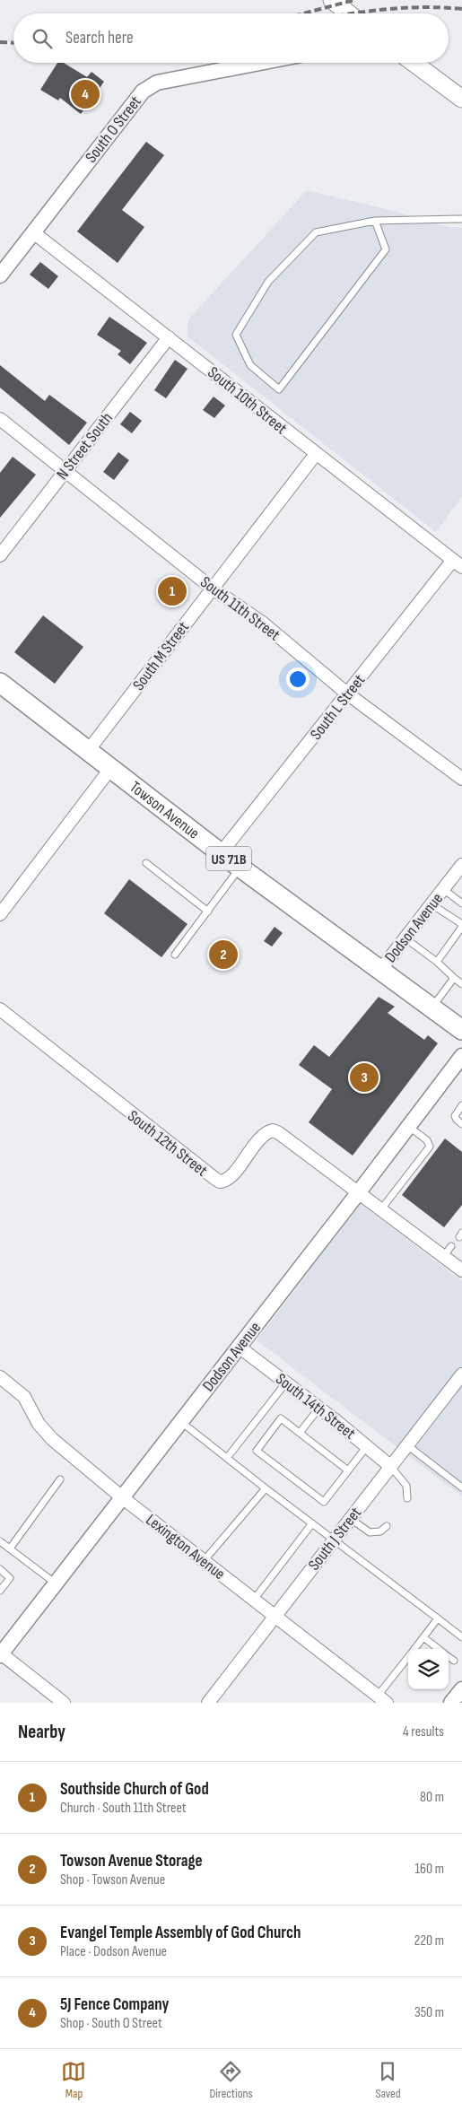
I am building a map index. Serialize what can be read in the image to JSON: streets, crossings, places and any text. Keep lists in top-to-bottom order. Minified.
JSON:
{"streets":{"main road":["Towson Avenue","US 71B"],"street":["South O Street","South 10th Street","N Street South","South 11th Street","South M Street","South L Street","Dodson Avenue","South 12th Street","South 14th Street","South J Street","Lexington Avenue"]},"crossings":[["South O Street","South 10th Street"],["South 10th Street","N Street South"],["South 10th Street","South M Street"],["South 10th Street","South L Street"],["N Street South","South 11th Street"],["South 11th Street","South M Street"],["South 11th Street","South L Street"],["South M Street","Towson Avenue"],["South L Street","Towson Avenue"],["Towson Avenue","Dodson Avenue"],["Dodson Avenue","South 12th Street"],["Dodson Avenue","South 14th Street"],["Dodson Avenue","Lexington Avenue"],["South 14th Street","South J Street"],["South J Street","Lexington Avenue"]],"page":{"search":"Search here","pins":["4","1","2","3"],"heading":["Nearby","4 results"],"list":[{"mark":"1","name":"Southside Church of God","note":"Church · South 11th Street","value":"80 m"},{"mark":"2","name":"Towson Avenue Storage","note":"Shop · Towson Avenue","value":"160 m"},{"mark":"3","name":"Evangel Temple Assembly of God Church","note":"Place · Dodson Avenue","value":"220 m"},{"mark":"4","name":"5J Fence Company","note":"Shop · South O Street","value":"350 m"}],"nav":["Map","Directions","Saved"]}}
